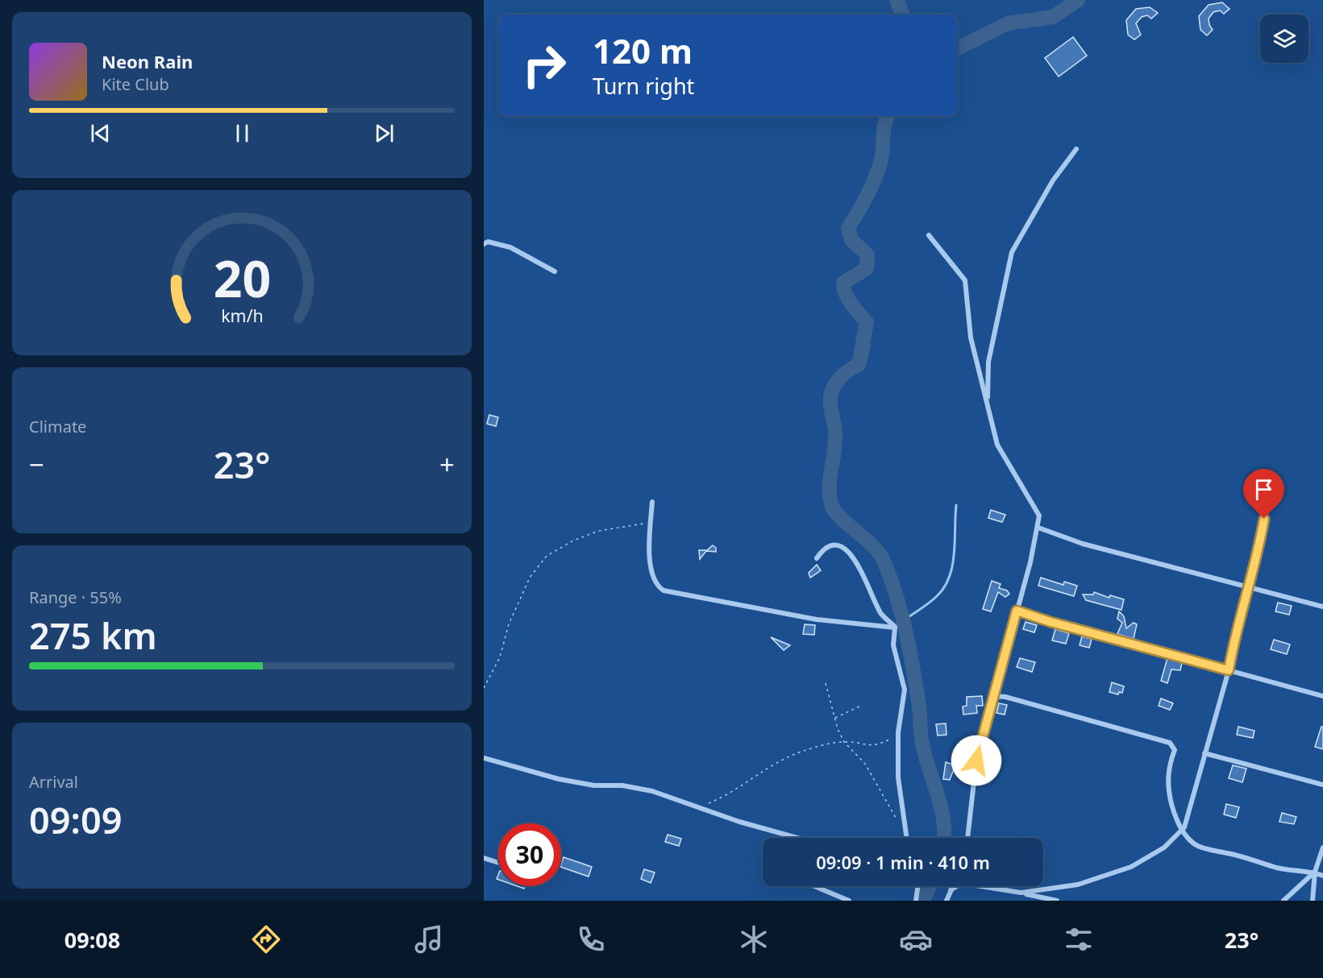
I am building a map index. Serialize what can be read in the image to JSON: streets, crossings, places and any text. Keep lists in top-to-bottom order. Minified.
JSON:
{"page":{"turn":["120 m","Turn right"],"song":["Neon Rain","Kite Club"],"tile":["Climate",["Range · 55%","275 km"],["Arrival","09:09"]],"heat":["−","23°","+"],"limit":"30","trip":"09:09 · 1 min · 410 m","tabs":["09:08","23°"],"gauge":["20","km/h"]}}
